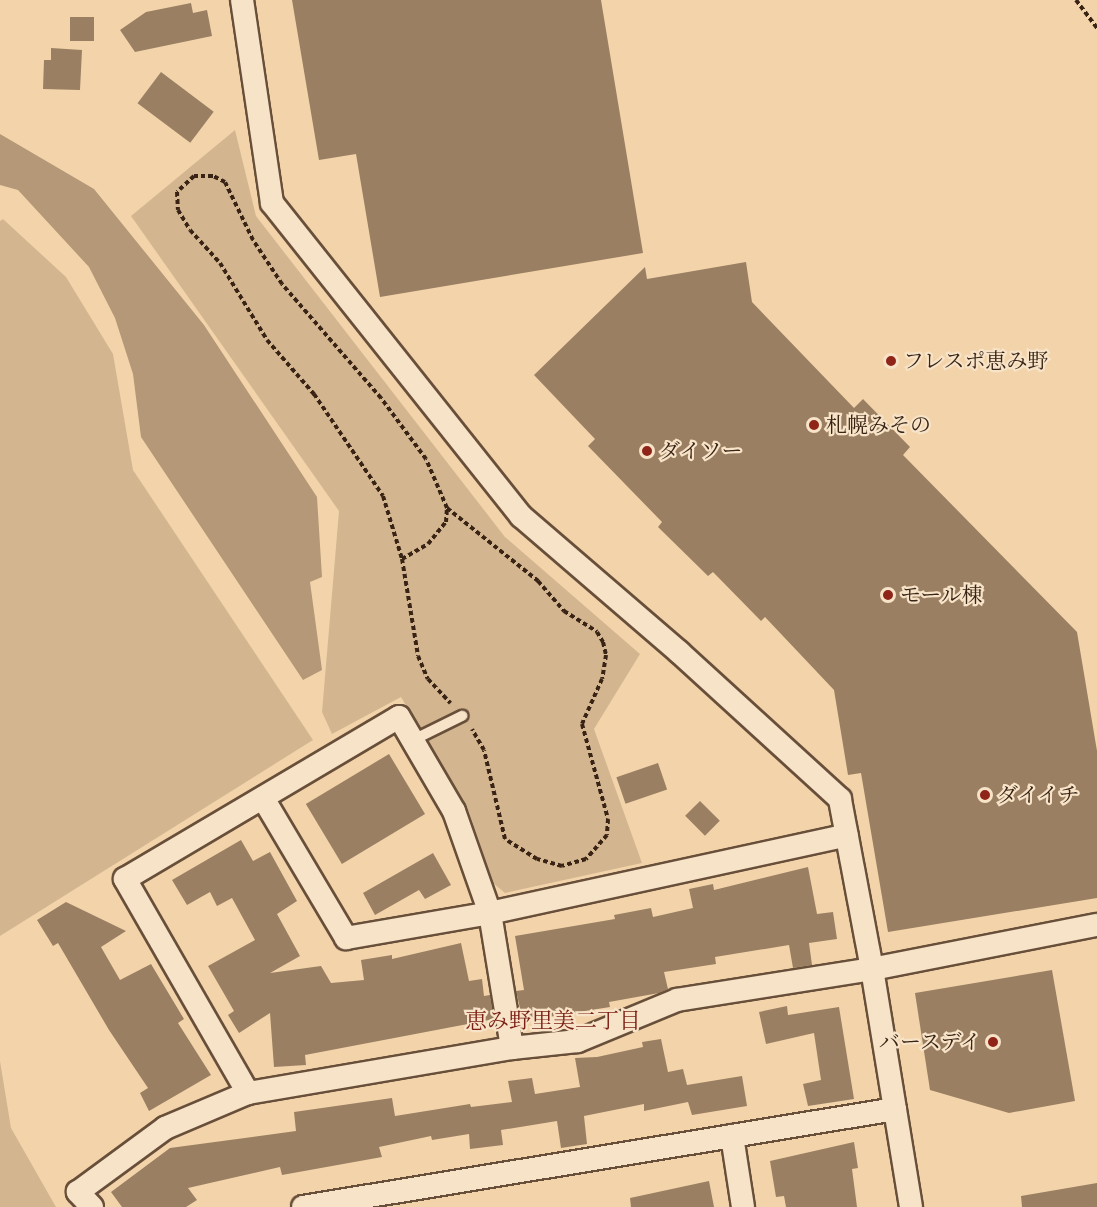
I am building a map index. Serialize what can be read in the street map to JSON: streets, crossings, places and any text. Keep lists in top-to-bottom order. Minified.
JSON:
{"districts":["恵み野里美二丁目"],"places":["フレスポ恵み野","札幌みその","ダイソー","モール棟","ダイイチ","バースデイ"]}
